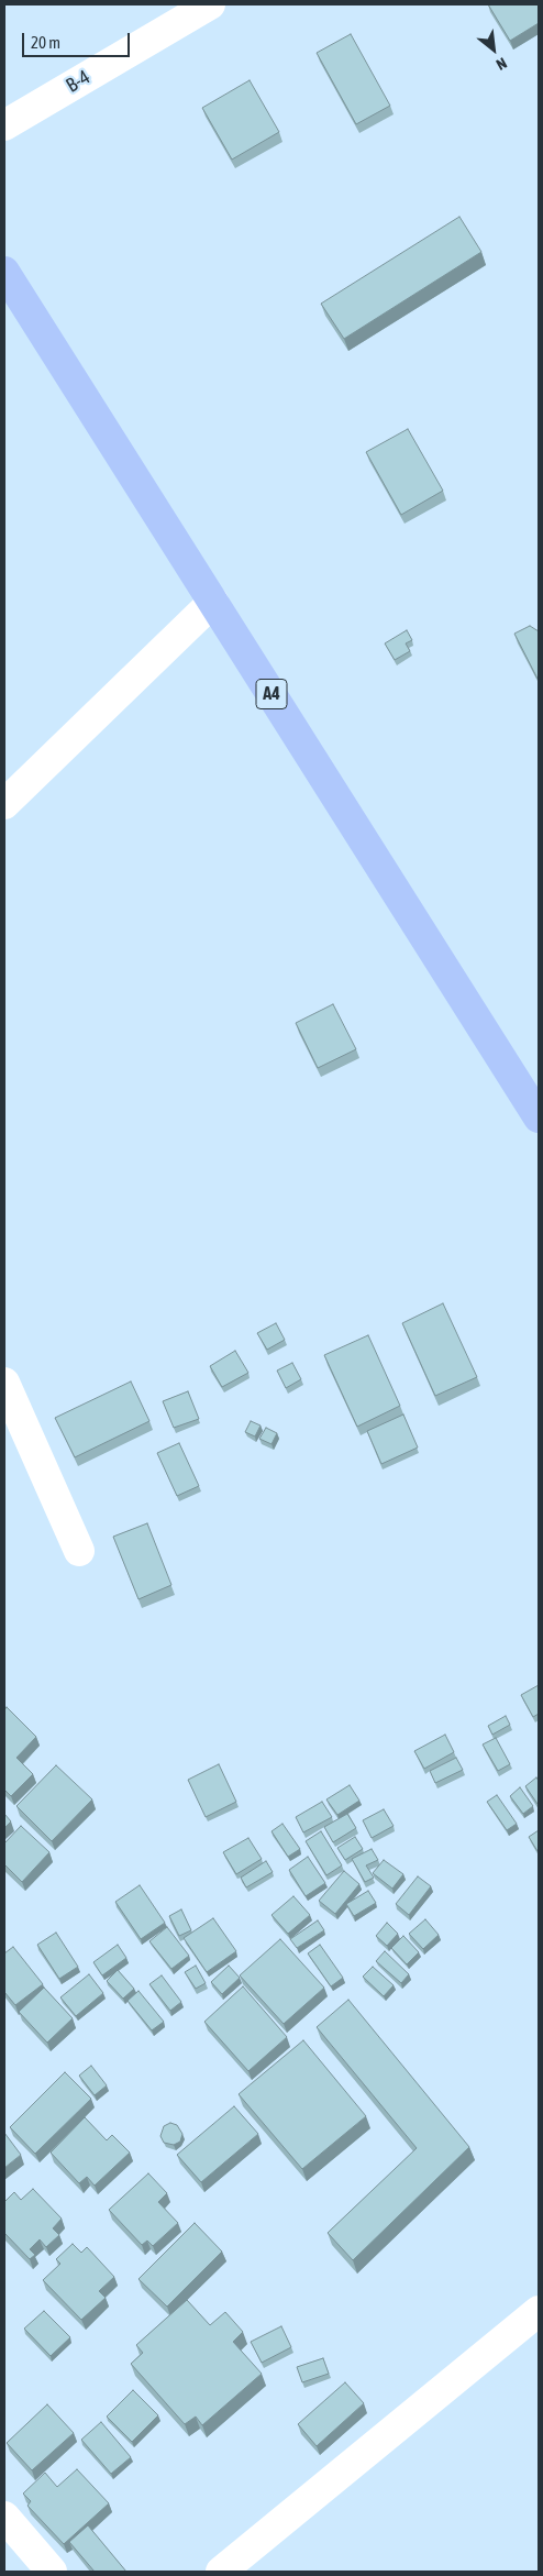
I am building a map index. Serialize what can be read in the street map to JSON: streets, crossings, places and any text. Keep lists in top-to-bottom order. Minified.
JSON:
{"streets":{"highway":["A4"],"street":["B-4"]},"scale_bar":"20 m","north":"bottom right"}
